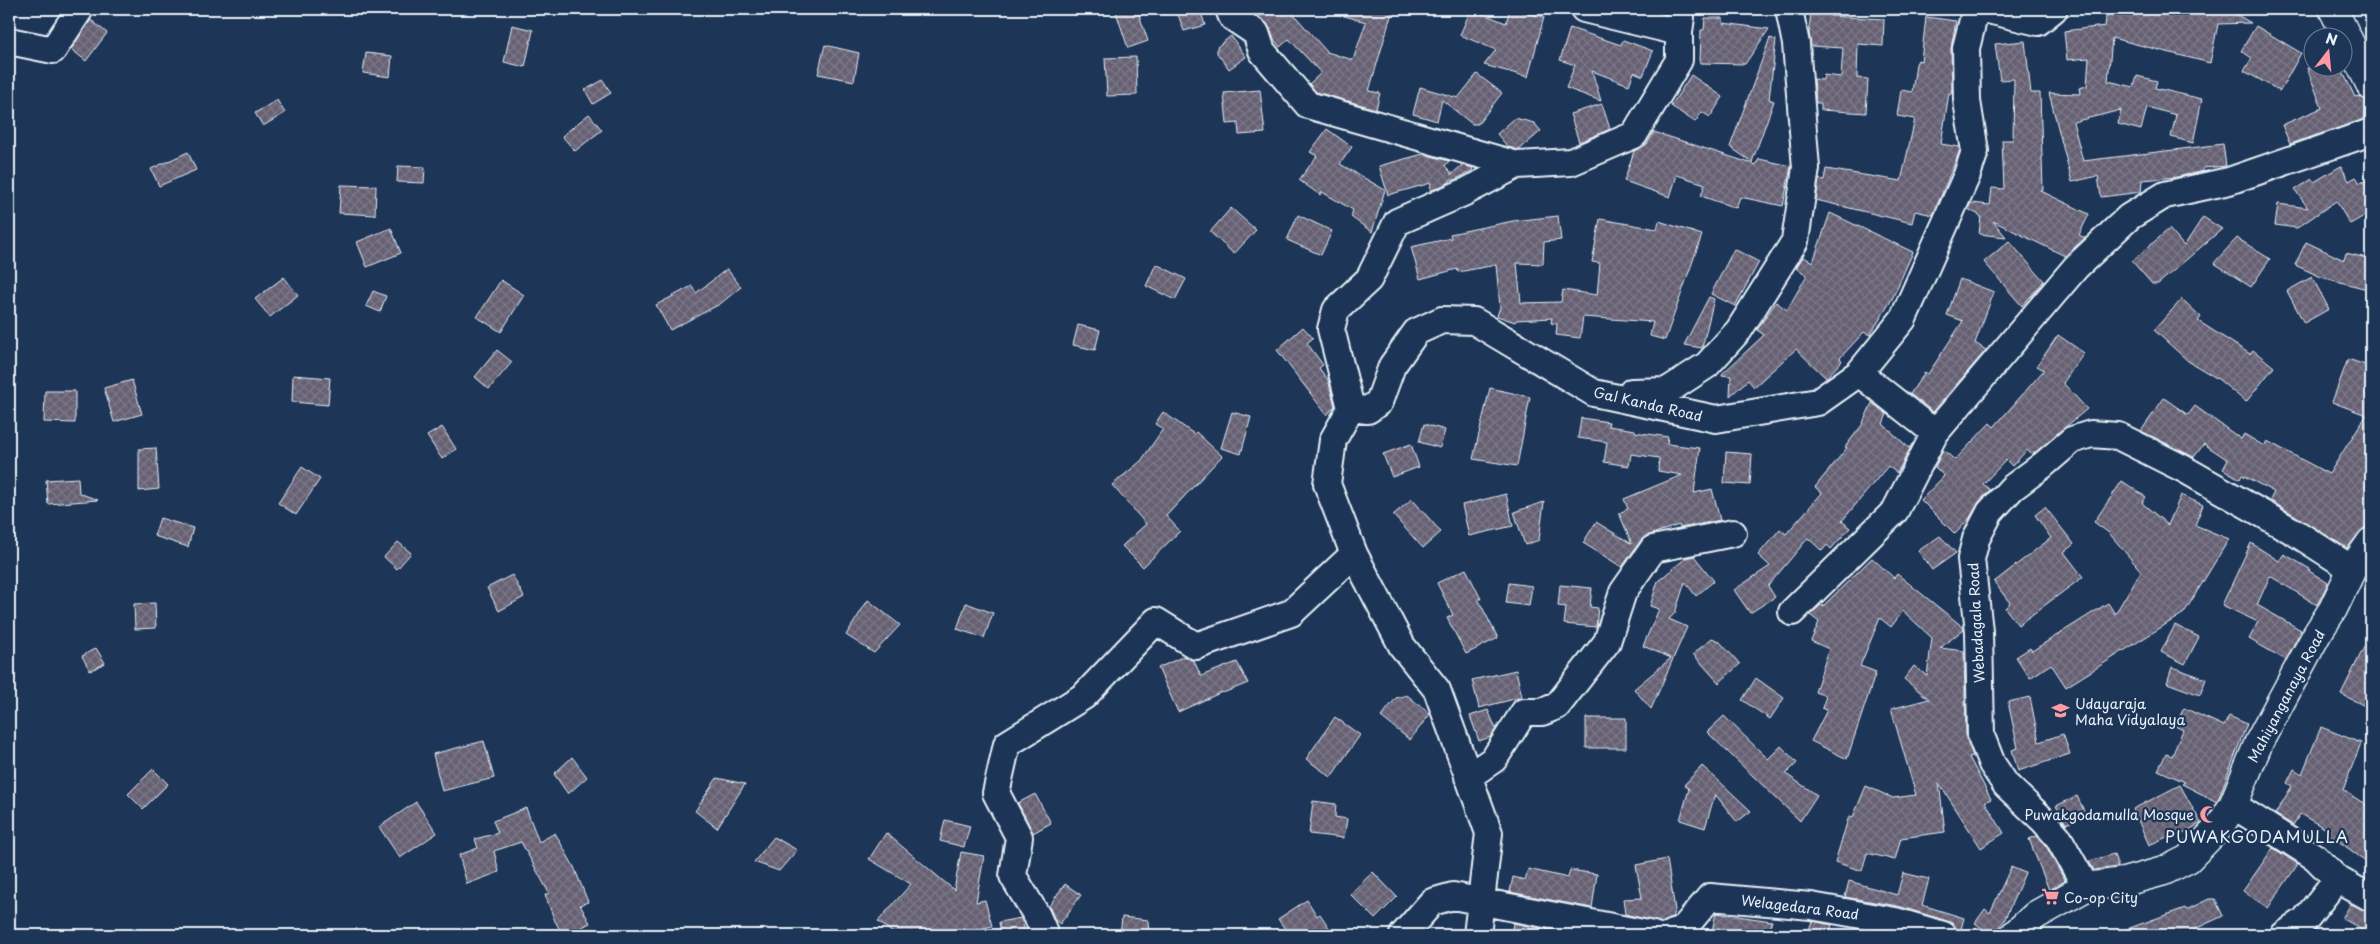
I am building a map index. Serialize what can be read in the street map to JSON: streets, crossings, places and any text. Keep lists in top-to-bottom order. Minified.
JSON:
{"streets":{"main road":["Mahiyanganaya Road"],"street":["Gal Kanda Road","Webadagala Road","Welagedara Road"]},"crossings":[["Webadagala Road","Mahiyanganaya Road"]],"districts":["PUWAKGODAMULLA"],"places":{"school or university":["Udayaraja Maha Vidyalaya"],"mosque":["Puwakgodamulla Mosque"],"supermarket":["Co-op City"]},"north":"top"}
